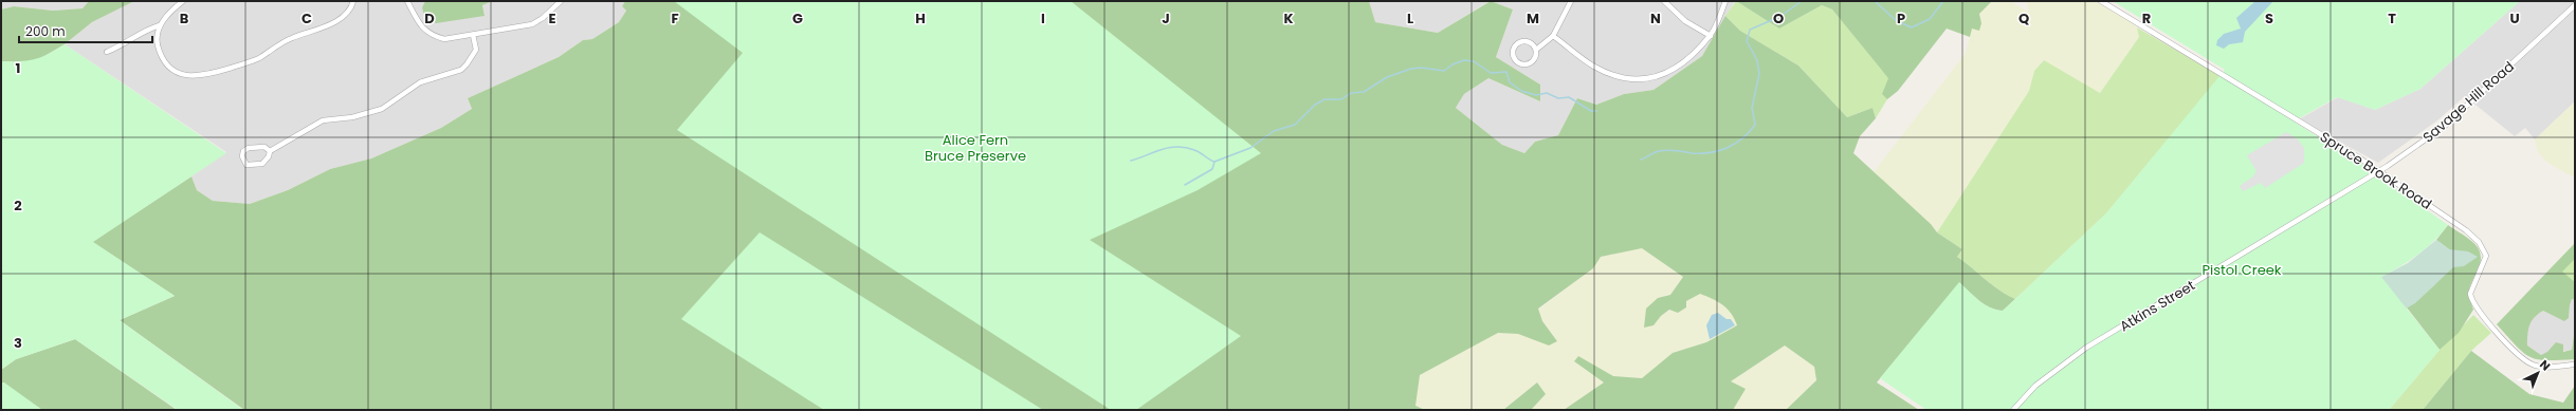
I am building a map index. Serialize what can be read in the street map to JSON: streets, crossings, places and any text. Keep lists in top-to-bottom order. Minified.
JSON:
{"streets":{"street":["Savage Hill Road","Spruce Brook Road","Atkins Street"]},"crossings":[["Savage Hill Road","Spruce Brook Road"],["Savage Hill Road","Atkins Street"]],"parks":["Alice Fern Bruce Preserve","Pistol Creek"],"scale_bar":"200 m","north":"top right","grid":{"columns":["B","C","D","E","F","G","H","I","J","K","L","M","N","O","P","Q","R","S","T","U"],"rows":["1","2","3"]}}
